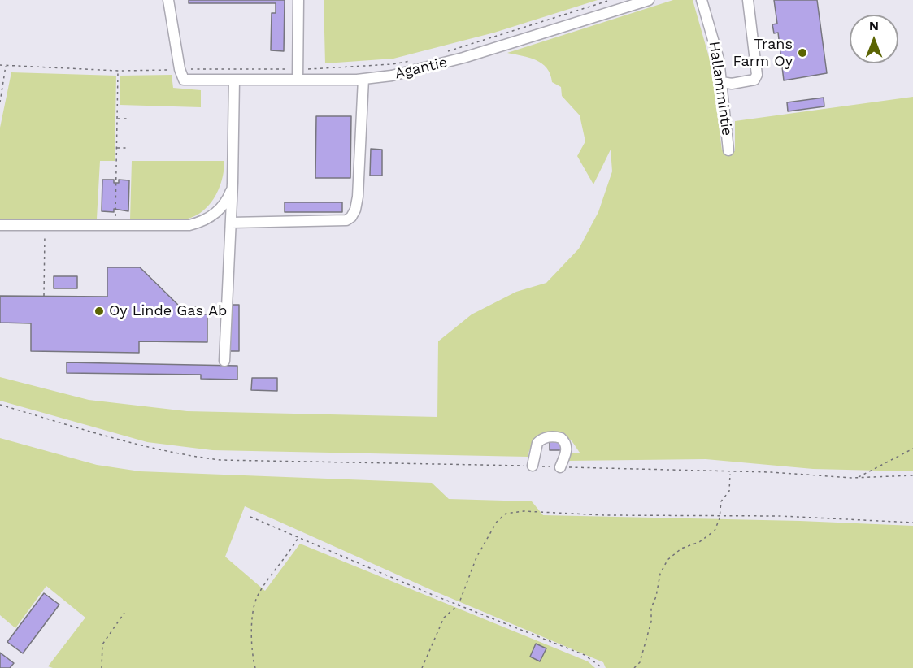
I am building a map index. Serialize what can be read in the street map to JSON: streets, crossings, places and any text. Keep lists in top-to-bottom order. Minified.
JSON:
{"streets":{"street":["Agantie","Hallammintie"]},"places":["Trans Farm Oy","Oy Linde Gas Ab"],"north":"top"}
